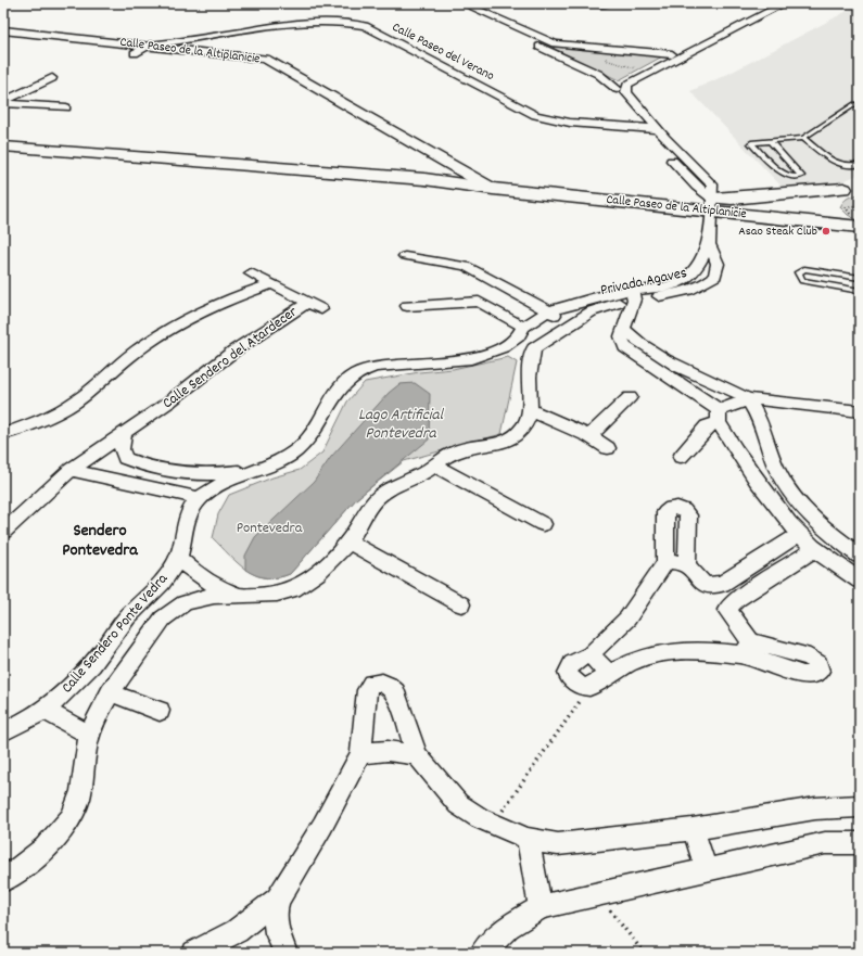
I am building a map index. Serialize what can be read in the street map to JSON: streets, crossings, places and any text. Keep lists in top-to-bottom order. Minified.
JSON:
{"streets":{"main road":["Calle Paseo de la Altiplanicie"],"street":["Calle Paseo del Verano","Privada Agaves","Calle Sendero del Atardecer","Calle Sendero Ponte Vedra"]},"crossings":[["Calle Paseo de la Altiplanicie","Calle Paseo del Verano"],["Calle Paseo de la Altiplanicie","Privada Agaves"],["Privada Agaves","Calle Sendero Ponte Vedra"]],"districts":["Sendero Pontevedra"],"water":["Lago Artificial Pontevedra"],"parks":["Pontevedra"],"places":["Asao Steak Club"]}
